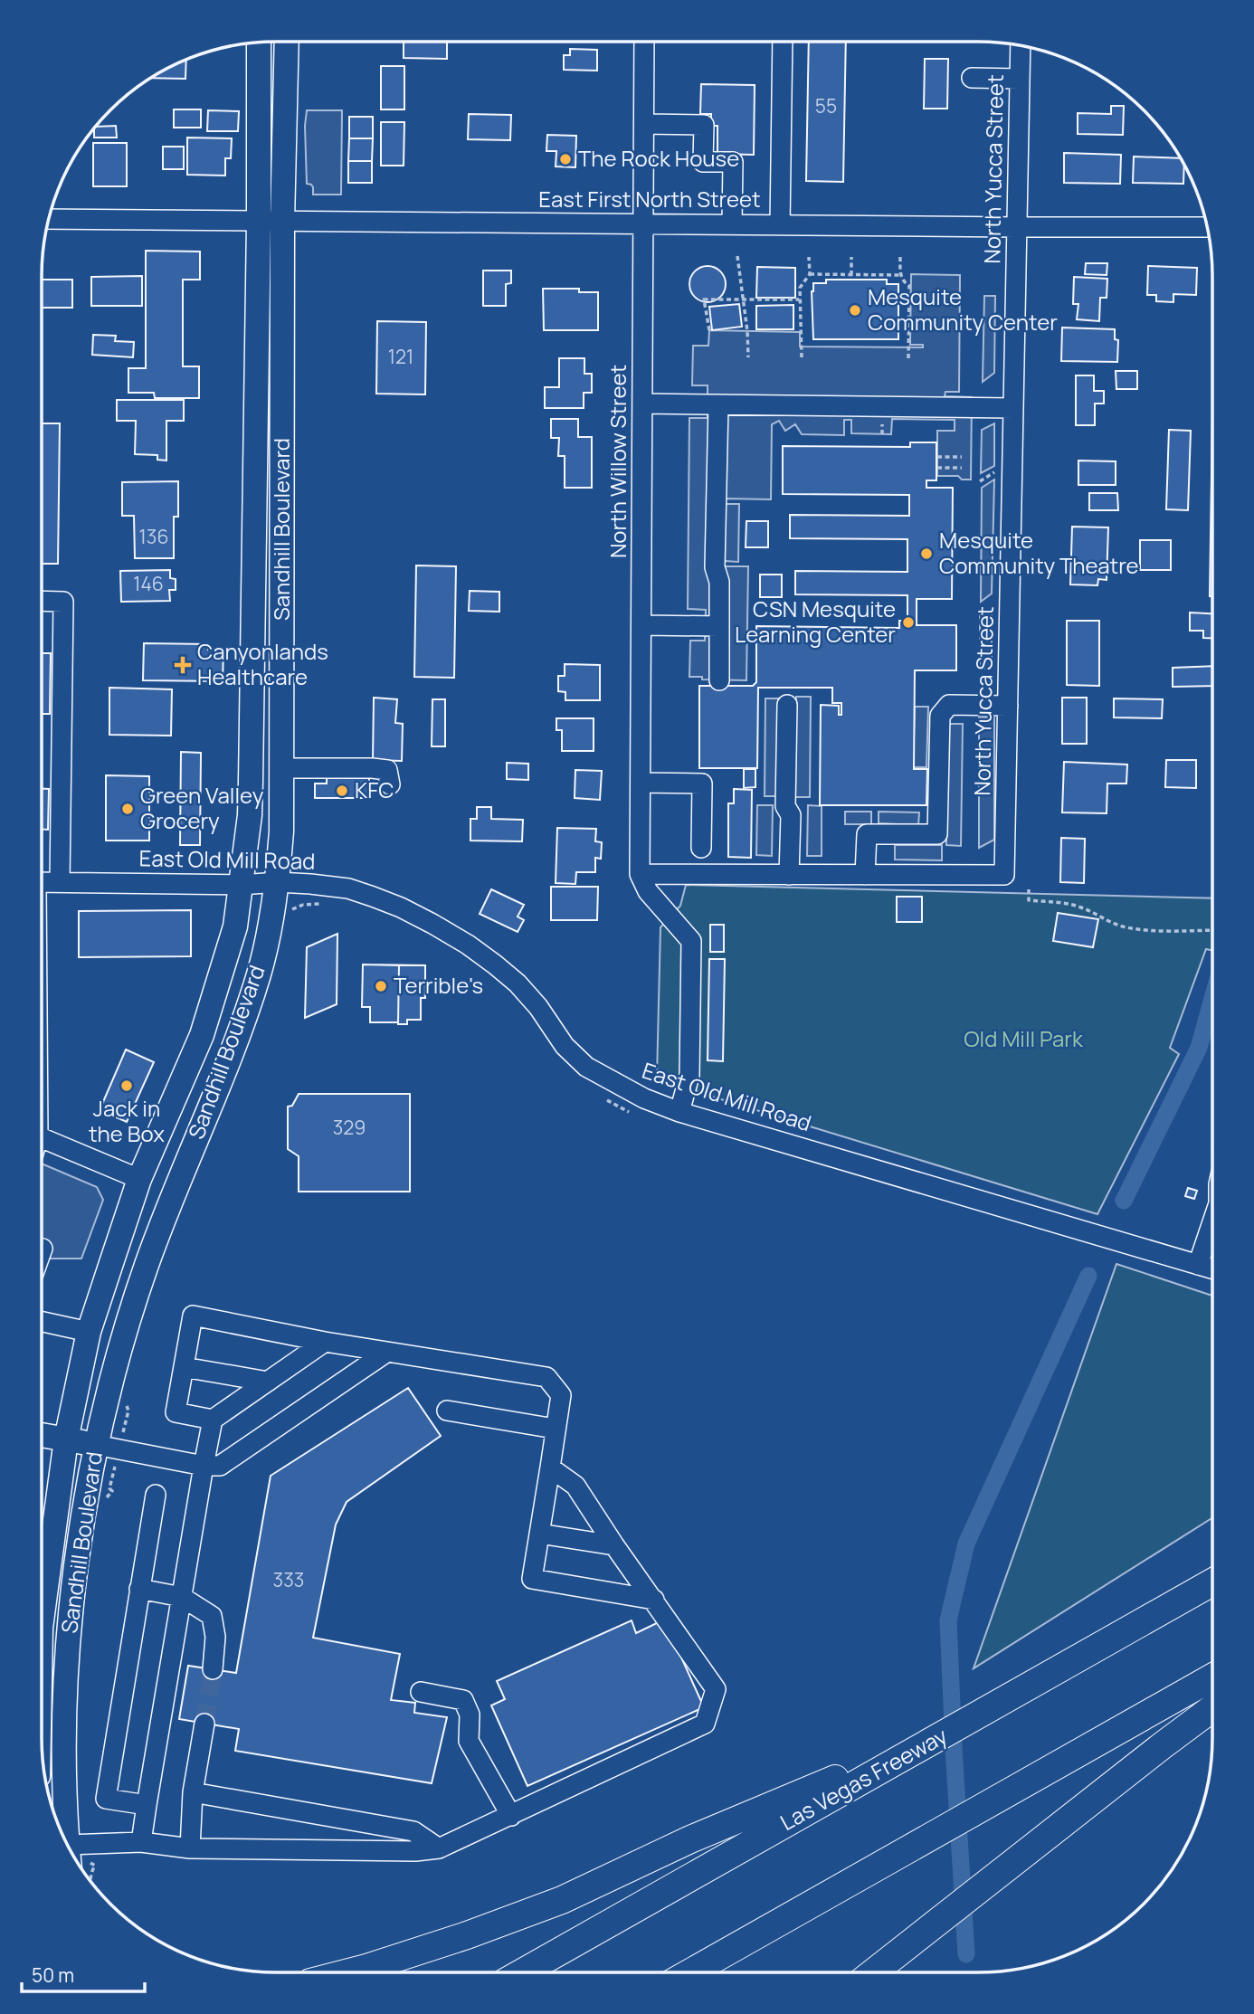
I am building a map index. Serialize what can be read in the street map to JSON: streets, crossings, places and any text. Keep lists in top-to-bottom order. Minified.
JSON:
{"streets":{"highway":["Las Vegas Freeway"],"main road":["Sandhill Boulevard"],"street":["North Yucca Street","East First North Street","North Willow Street","East Old Mill Road"]},"crossings":[["North Yucca Street","East First North Street"],["East First North Street","North Willow Street"],["East First North Street","Sandhill Boulevard"],["Sandhill Boulevard","East Old Mill Road"]],"parks":["Old Mill Park"],"places":{"other":["The Rock House","Mesquite Community Center","Mesquite Community Theatre","CSN Mesquite Learning Center","KFC","Green Valley Grocery","Terrible's","Jack in the Box"],"health":["Canyonlands Healthcare"]},"house_numbers":["55","121","136","146","329","333"],"scale_bar":"50 m"}
